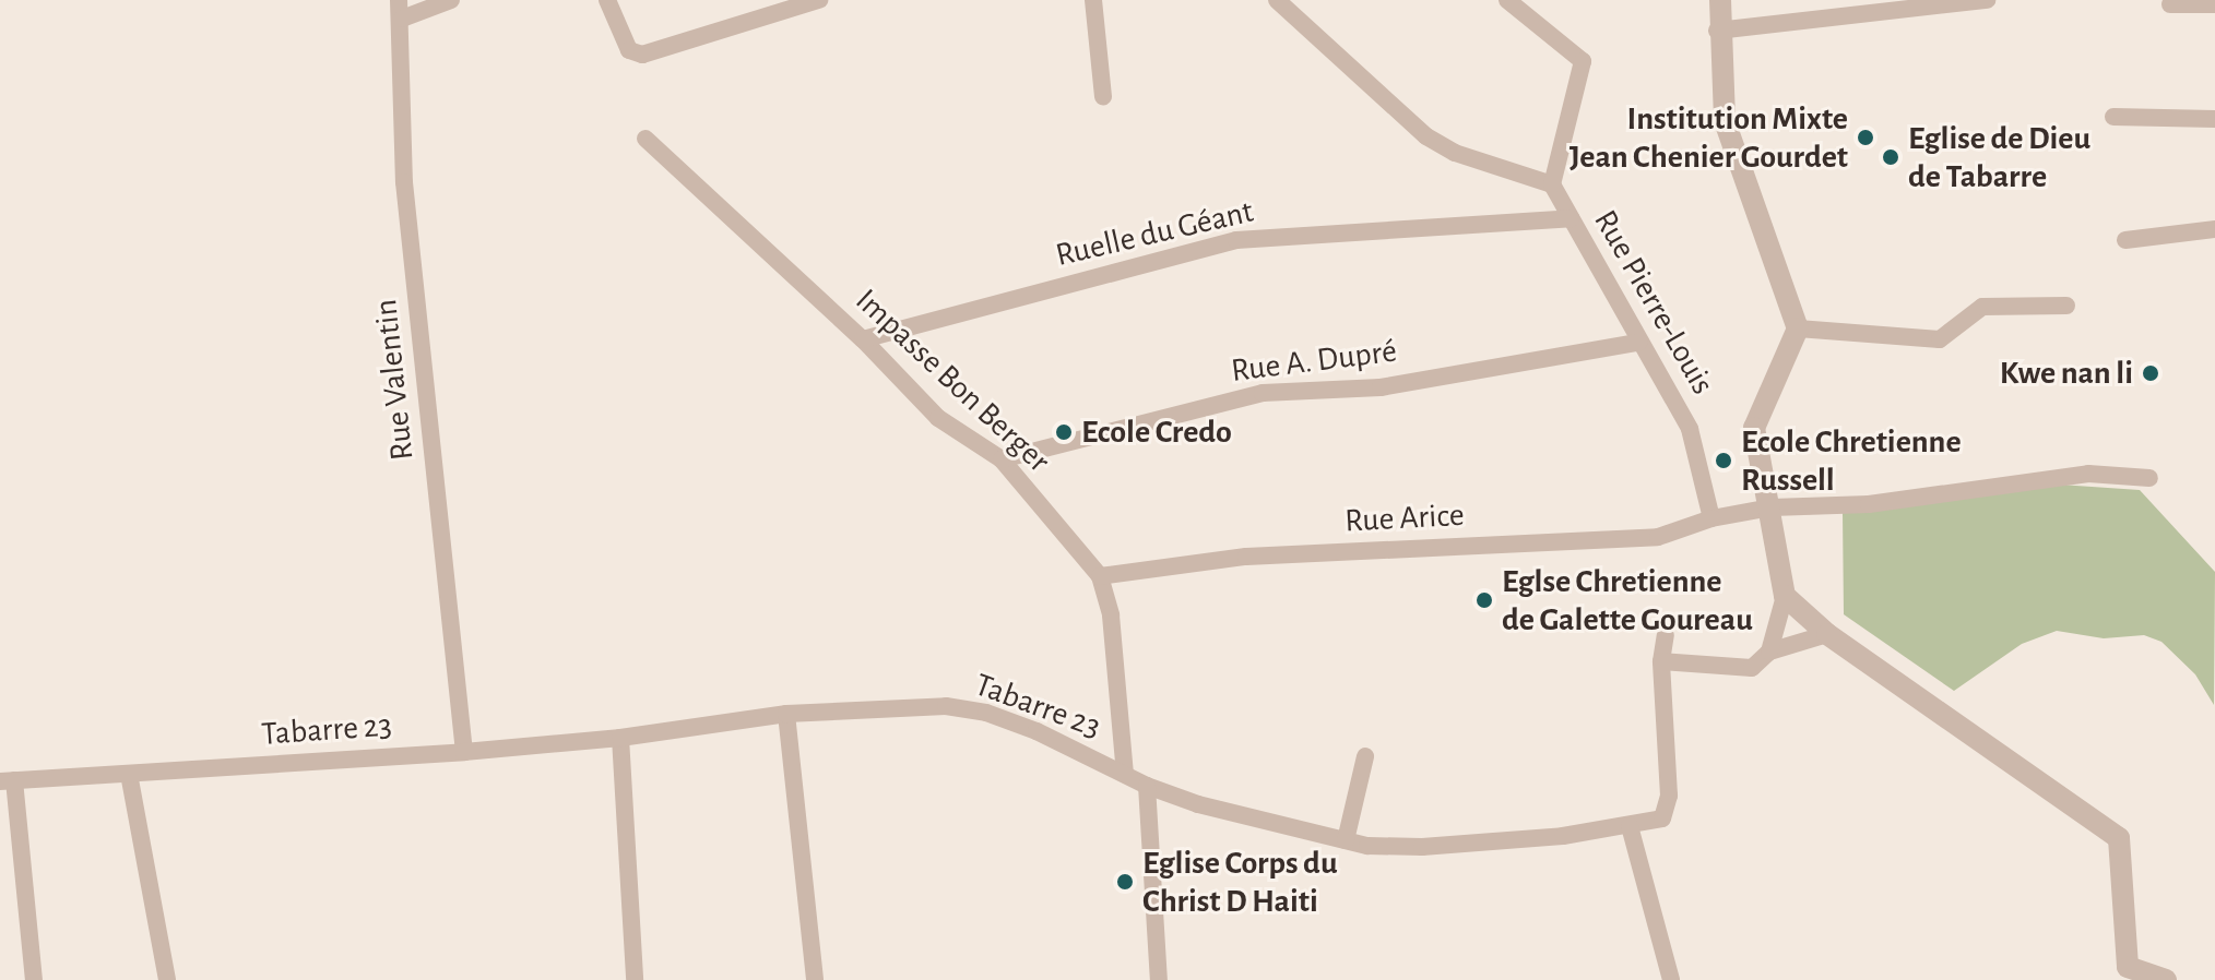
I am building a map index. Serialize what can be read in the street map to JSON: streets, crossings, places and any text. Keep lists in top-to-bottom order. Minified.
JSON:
{"streets":{"street":["Ruelle du Géant","Rue Pierre-Louis","Rue A. Dupré","Rue Valentin","Impasse Bon Berger","Rue Arice","Tabarre 23"]},"crossings":[["Ruelle du Géant","Rue Pierre-Louis"],["Ruelle du Géant","Impasse Bon Berger"],["Rue Pierre-Louis","Rue A. Dupré"],["Rue Pierre-Louis","Rue Arice"],["Rue A. Dupré","Impasse Bon Berger"],["Rue Valentin","Tabarre 23"],["Impasse Bon Berger","Rue Arice"],["Impasse Bon Berger","Tabarre 23"]],"places":["Institution Mixte Jean Chenier Gourdet","Eglise de Dieu de Tabarre","Kwe nan li","Ecole Credo","Ecole Chretienne Russell","Eglse Chretienne de Galette Goureau","Eglise Corps du Christ D Haiti"]}
